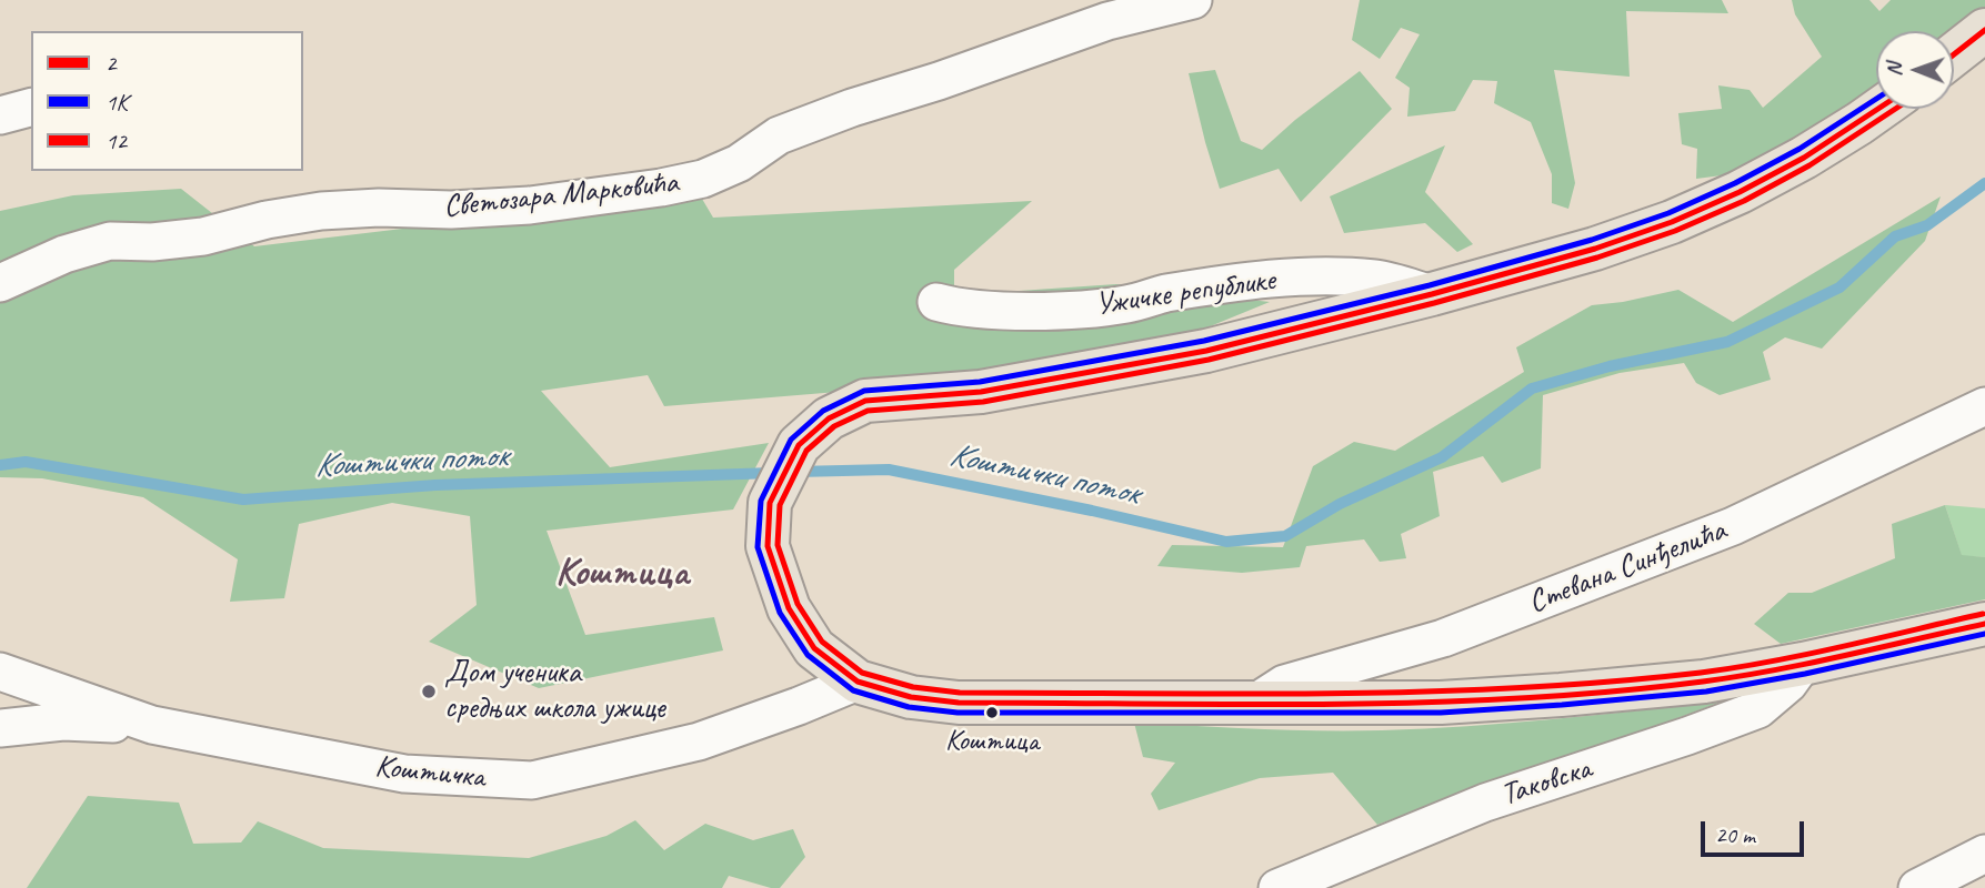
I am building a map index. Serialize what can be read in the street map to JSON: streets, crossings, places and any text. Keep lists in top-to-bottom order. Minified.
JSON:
{"streets":{"main road":["Ужичке републике"],"street":["Светозара Марковића","Стевана Синђелића","Коштичка","Таковска"]},"crossings":[["Ужичке републике","Стевана Синђелића"],["Ужичке републике","Коштичка"],["Ужичке републике","Таковска"]],"districts":["Коштица"],"water":["Коштички поток"],"places":["Дом ученика средњих школа ужице","Коштица"],"lines":["transit line 2","transit line 1K","transit line 12"],"legend":["2","1K","12"],"scale_bar":"20 m","north":"left"}
